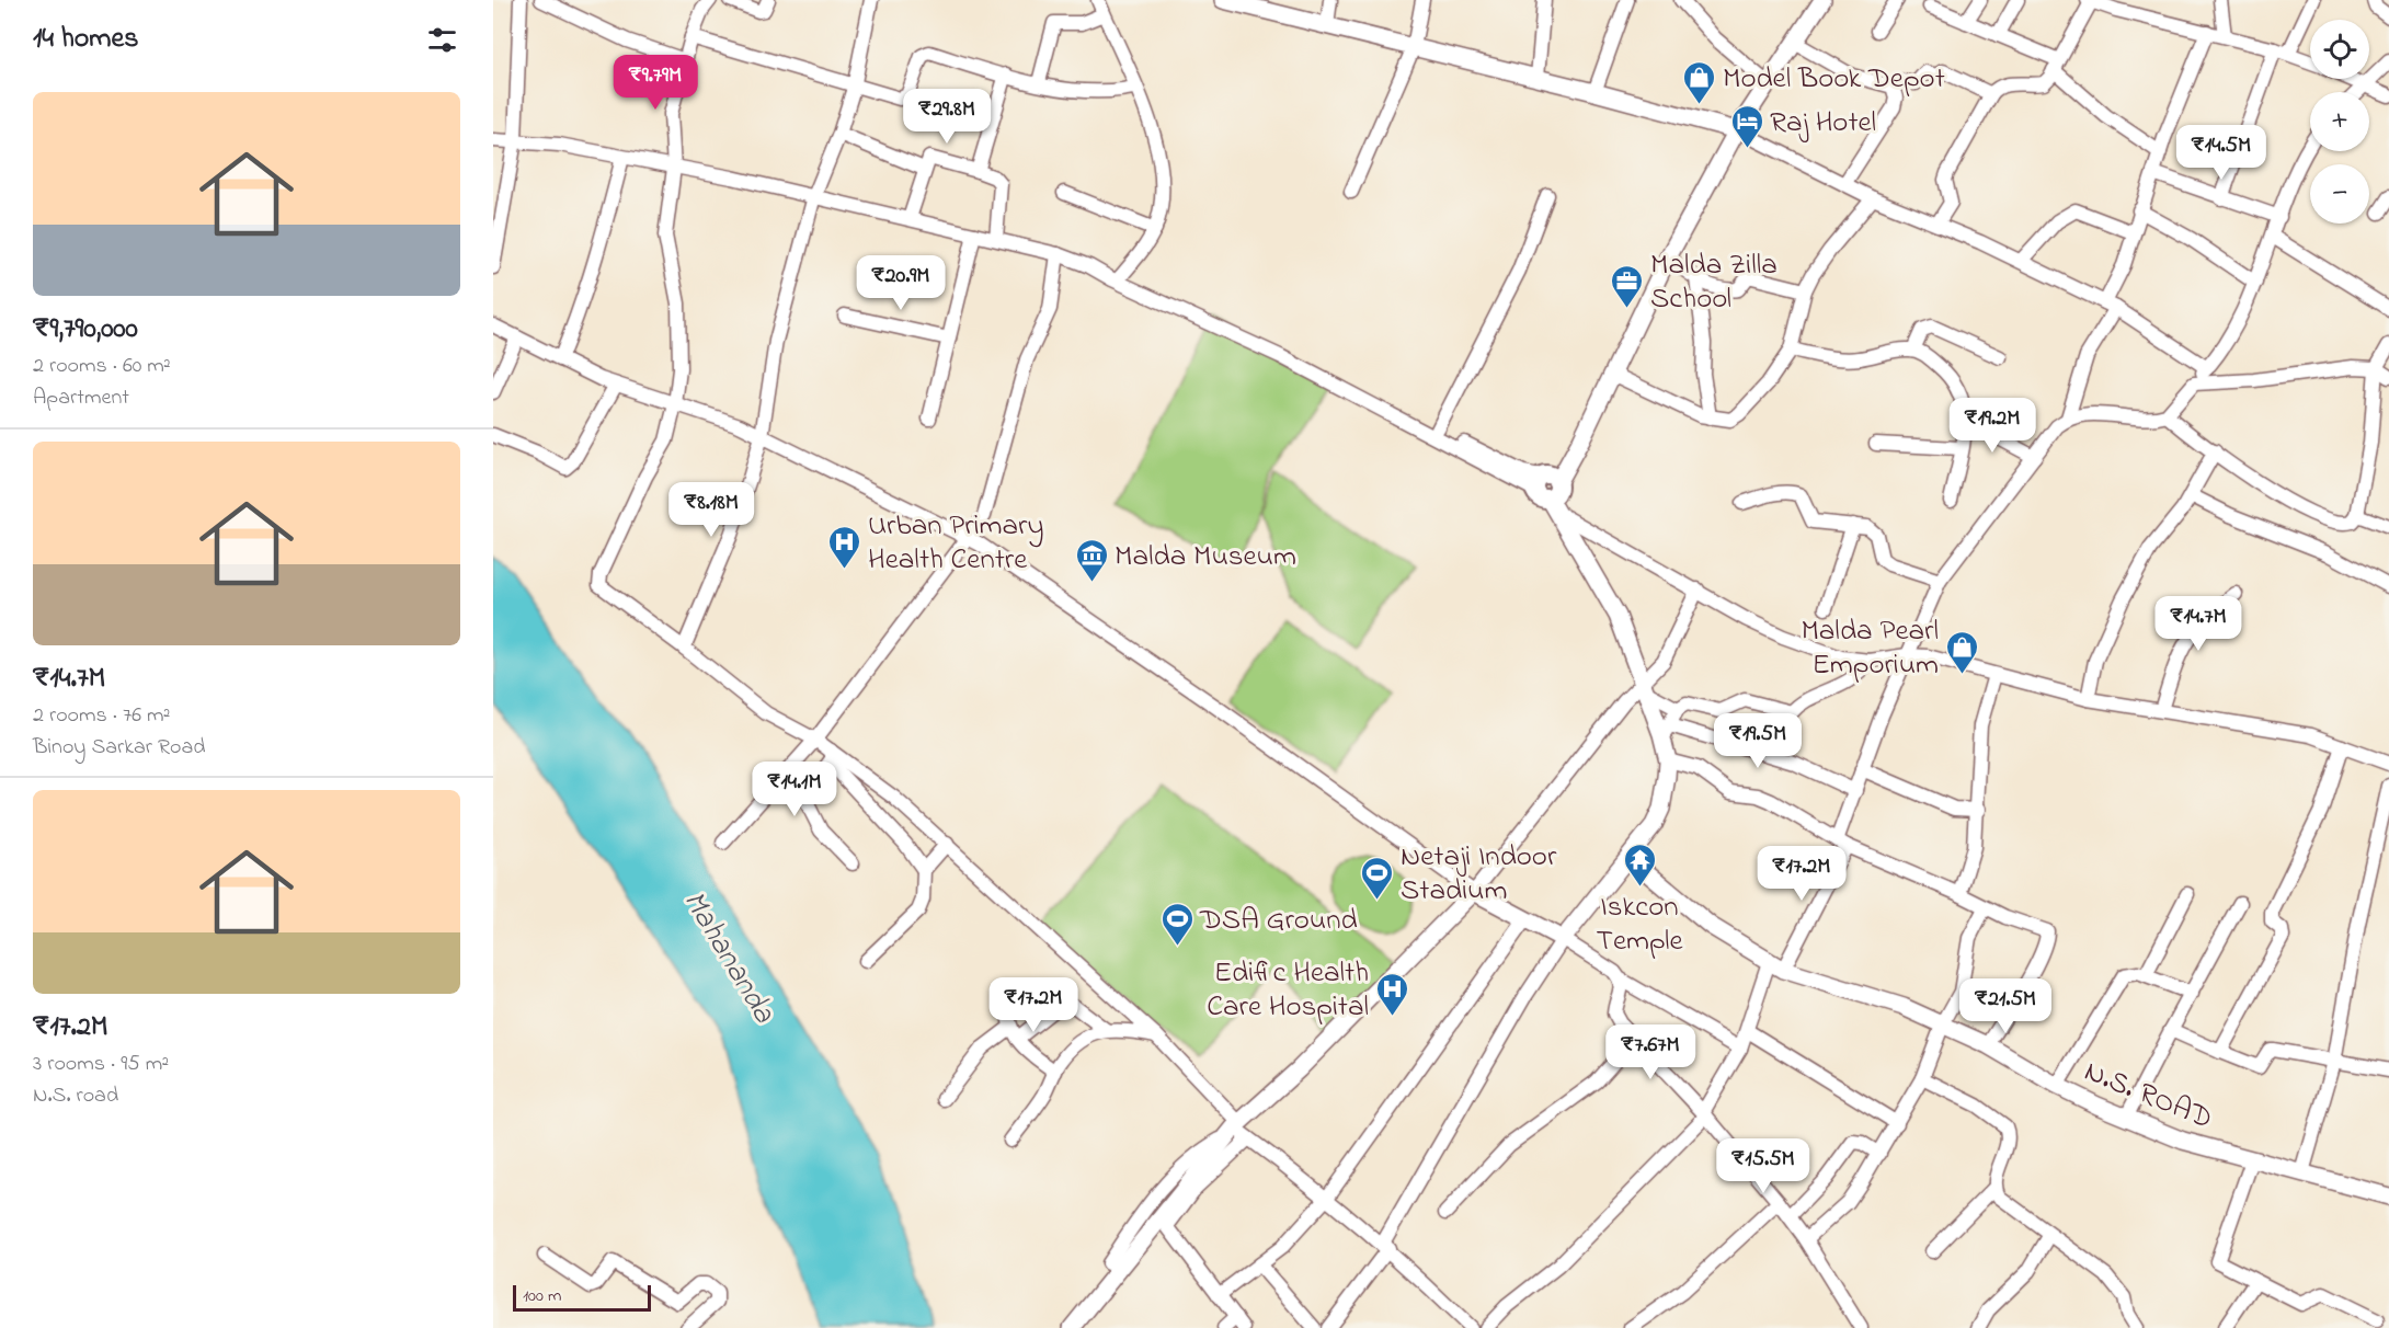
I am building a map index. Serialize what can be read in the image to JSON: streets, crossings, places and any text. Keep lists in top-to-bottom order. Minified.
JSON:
{"streets":{"main road":["N.S. ROAD"]},"water":["Mahananda"],"places":{"shop":["Model Book Depot","Malda Pearl Emporium"],"hotel":["Raj Hotel"],"office":["Malda Zilla School"],"hospital":["Urban Primary Health Centre","Edific Health Care Hospital"],"museum":["Malda Museum"],"temple":["Iskcon Temple"],"sports":["Netaji Indoor Stadium","DSA Ground"]},"scale_bar":"100 m","page":{"heading":"14 homes","map_buttons":["+","−"],"price":["₹9.79M","₹29.8M","₹14.5M","₹20.9M","₹19.2M","₹8.18M","₹14.7M","₹19.5M","₹14.1M","₹17.2M","₹17.2M","₹21.5M","₹7.67M","₹15.5M"],"list":[{"name":"₹9,790,000","note":"2 rooms · 60 m² · Apartment"},{"name":"₹14.7M","note":"2 rooms · 76 m² · Binoy Sarkar Road"},{"name":"₹17.2M","note":"3 rooms · 95 m² · N.S. road"}],"scale":"100 m"}}
